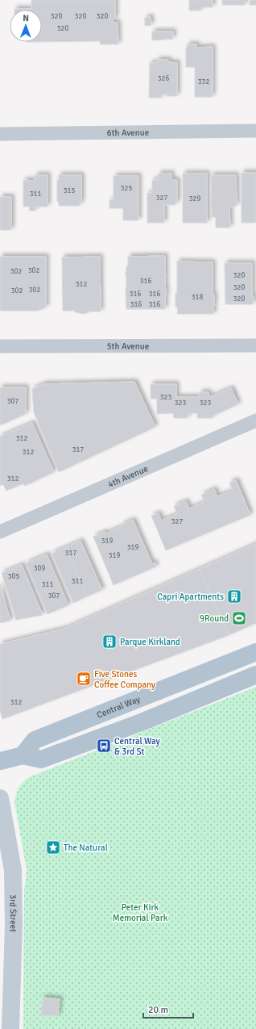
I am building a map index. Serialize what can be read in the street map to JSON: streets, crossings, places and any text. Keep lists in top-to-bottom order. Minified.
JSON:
{"streets":{"main road":["Central Way","3rd Street"],"street":["6th Avenue","5th Avenue","4th Avenue"]},"parks":["Peter Kirk Memorial Park"],"places":{"building":["Capri Apartments","Parque Kirkland"],"sports":["9Round"],"cafe":["Five Stones Coffee Company"],"bus stop":["Central Way & 3rd St"],"place":["The Natural"]},"house_numbers":["320","320","320","320","326","332","325","315","311","327","329","302","302","320","316","312","320","302","302","316","316","318","320","316","316","323","307","323","323","312","317","312","312","327","319","319","317","319","309","305","311","311","307","312"],"scale_bar":"20 m","north":"top"}
